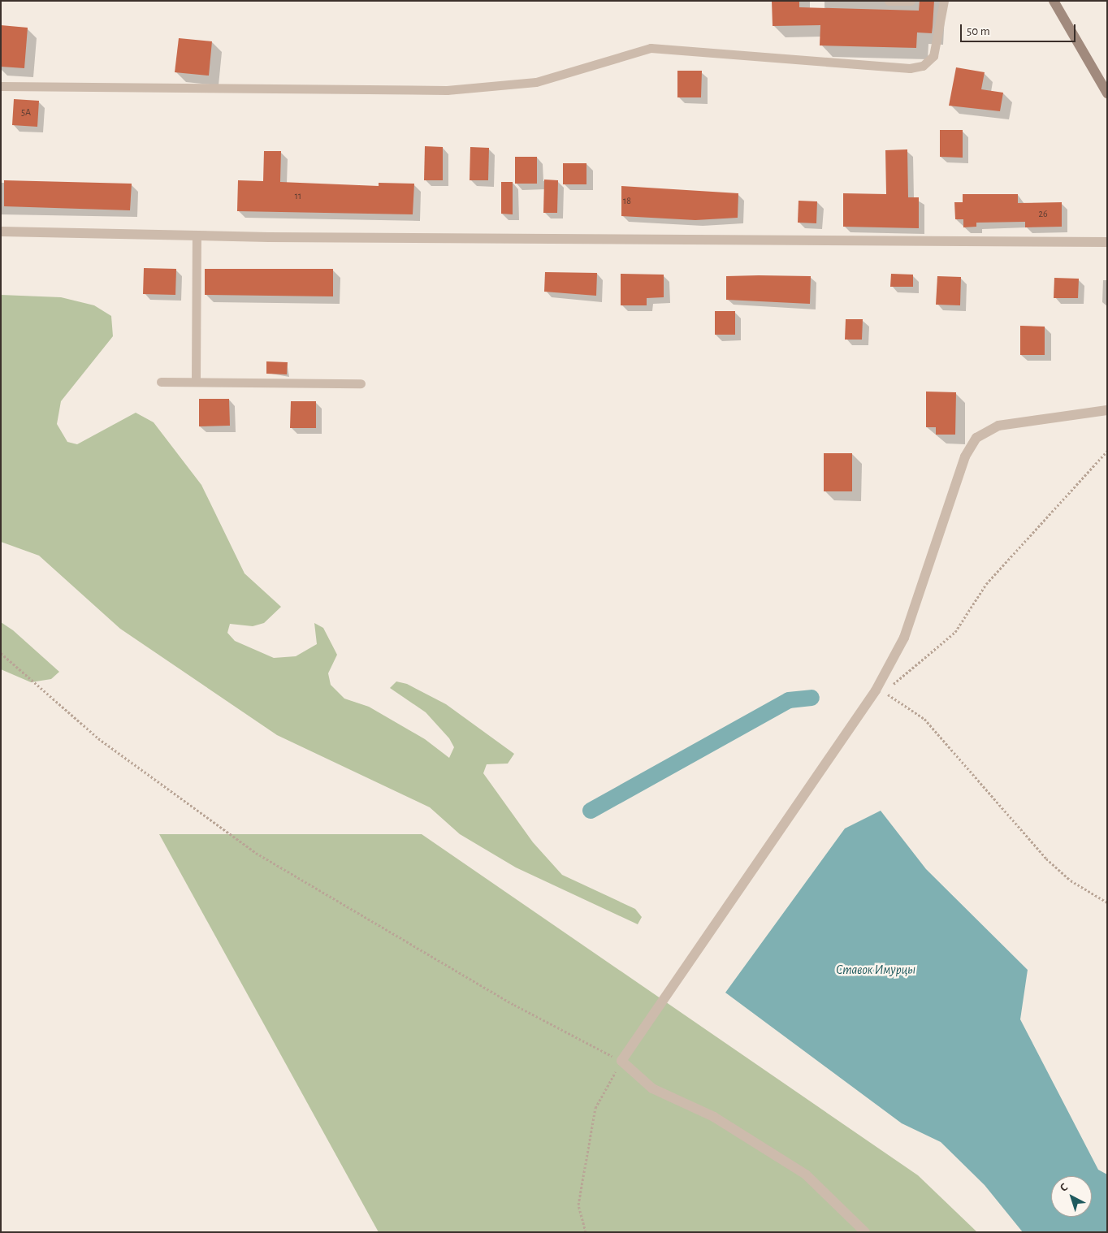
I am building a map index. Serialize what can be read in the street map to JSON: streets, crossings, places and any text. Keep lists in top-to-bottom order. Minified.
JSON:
{"water":["Ставок Имурцы"],"house_numbers":["5А","11","18","26"],"scale_bar":"50 m","north":"top left"}
